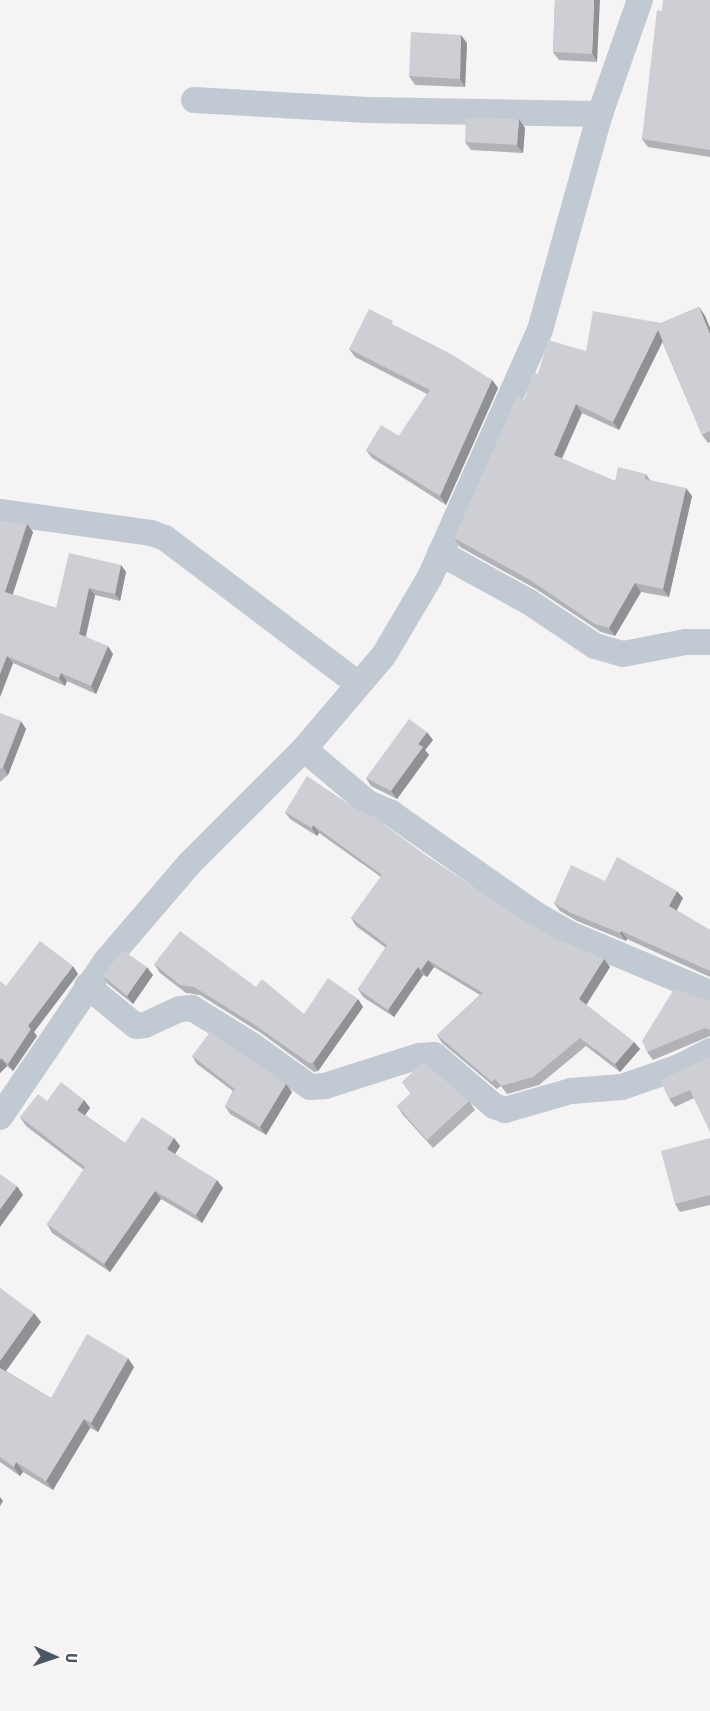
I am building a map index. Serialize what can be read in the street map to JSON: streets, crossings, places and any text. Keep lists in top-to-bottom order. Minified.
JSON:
{"north":"right"}
